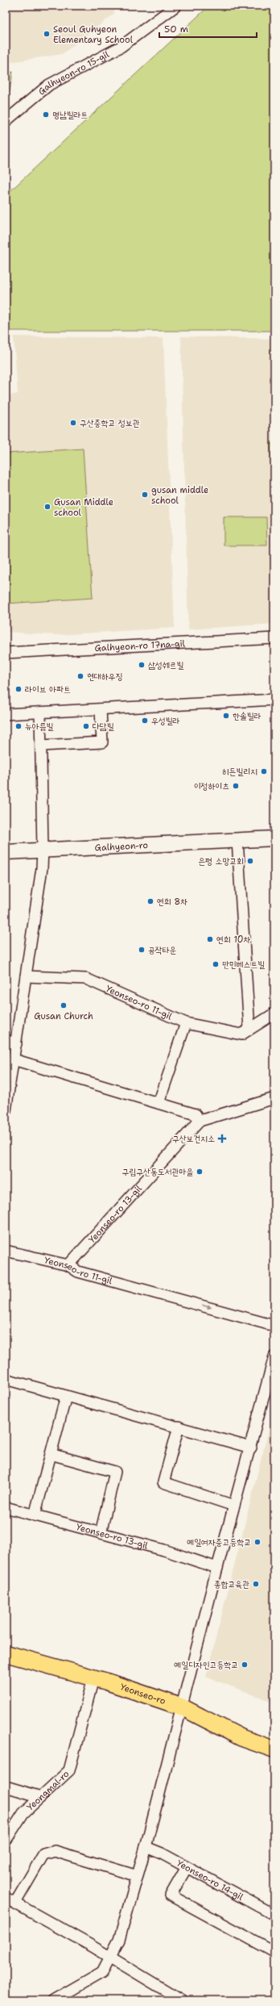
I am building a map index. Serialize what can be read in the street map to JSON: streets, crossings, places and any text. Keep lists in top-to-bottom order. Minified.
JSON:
{"streets":{"main road":["Galhyeon-ro","Yeonseo-ro"],"street":["Galhyeon-ro 15-gil","Galhyeon-ro 17na-gil","Yeonseo-ro 11-gil","Yeonseo-ro 13-gil","Yeongmal-ro","Yeonseo-ro 14-gil"]},"crossings":[["Yeonseo-ro 11-gil","Yeonseo-ro 13-gil"],["Yeonseo-ro","Yeongmal-ro"]],"one_way":["Yeonseo-ro 11-gil"],"places":{"other":["Seoul Guhyeon Elementary School","명남빌라트","구산중학교 정보관","gusan middle school","Gusan Middle school","삼성쉐르빌","현대하우징","라이브 아파트","한솔빌라","우성빌라","뉴아름빌","다담빌","히든빌리지","이정하이츠","은평 소망교회","연희 8차","연희 10차","공작타운","만민베스트빌","Gusan Church","구립구산동도서관마을","예일여자중고등학교","종합교육관","예일디자인고등학교"],"health":["구산보건지소"]},"scale_bar":"50 m"}
